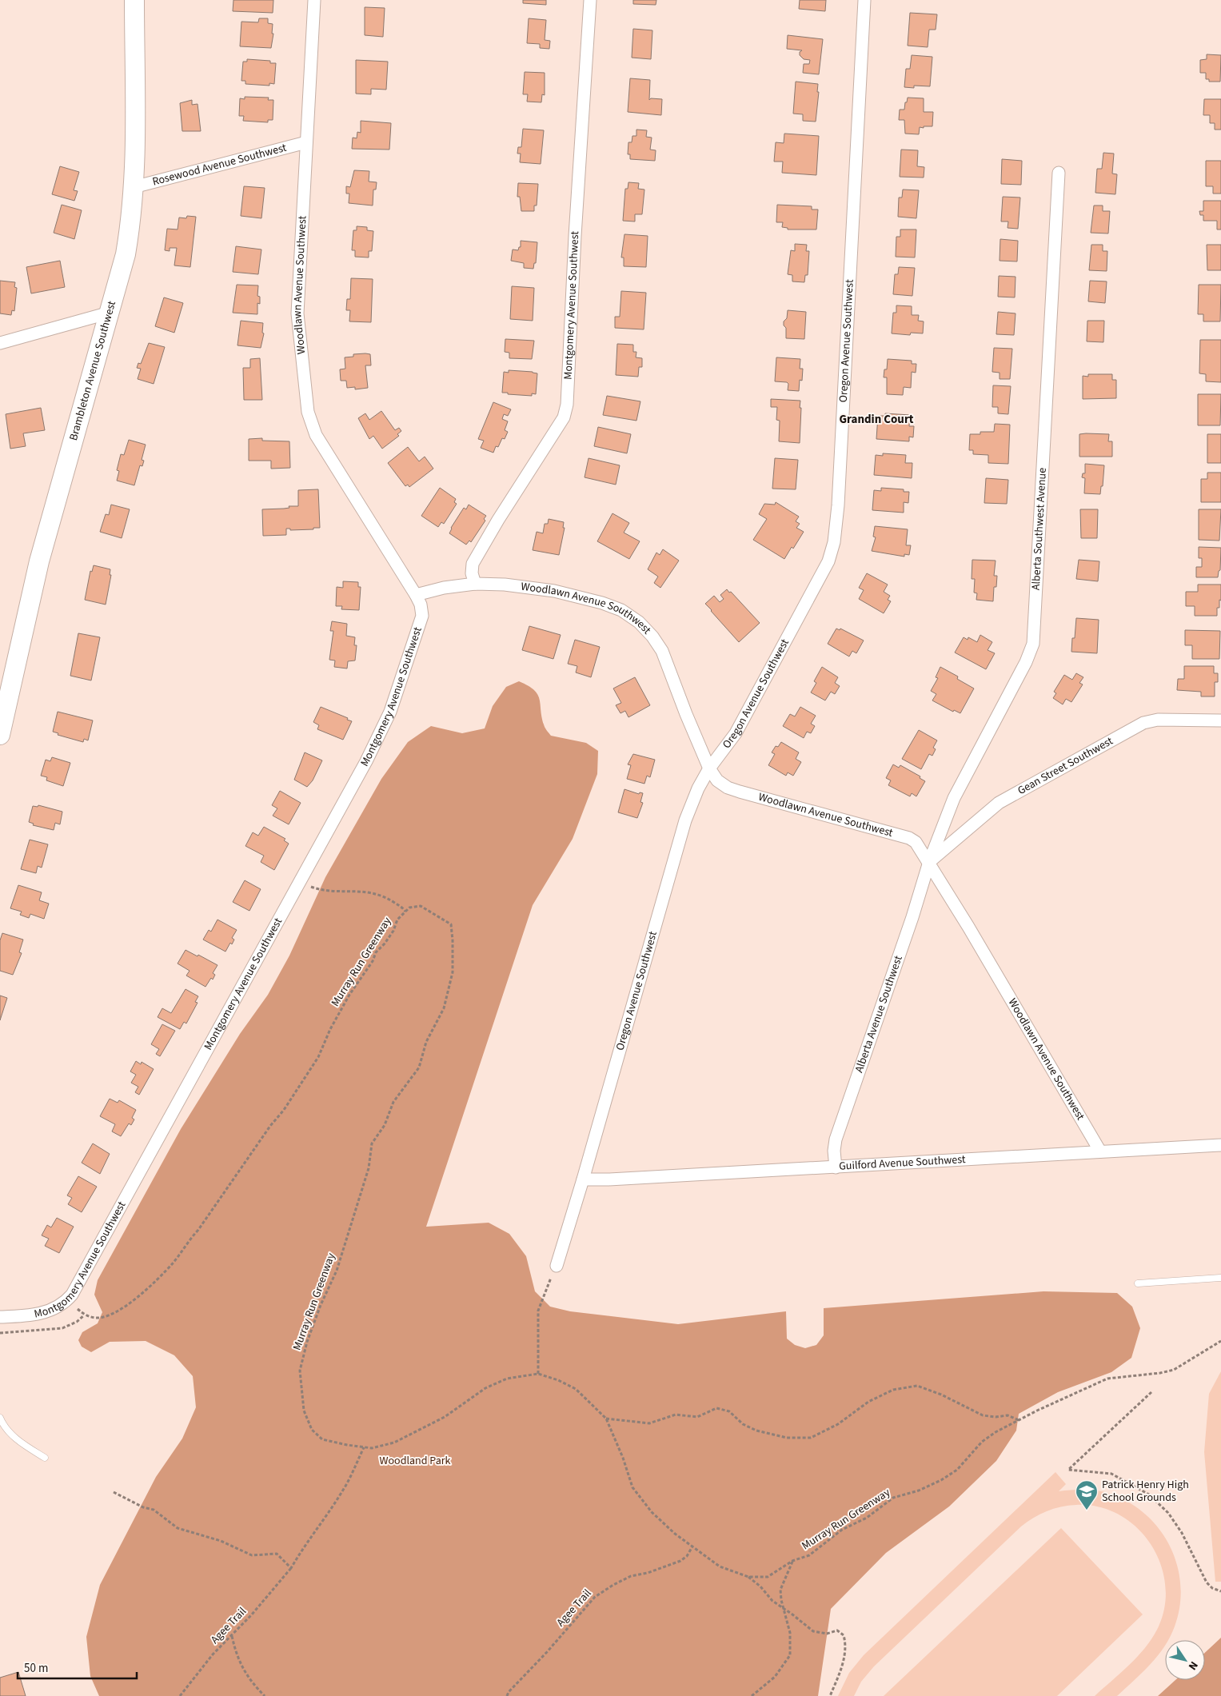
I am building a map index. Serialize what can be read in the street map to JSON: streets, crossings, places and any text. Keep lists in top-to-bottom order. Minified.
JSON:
{"streets":{"main road":["Brambleton Avenue Southwest"],"street":["Rosewood Avenue Southwest","Woodlawn Avenue Southwest","Montgomery Avenue Southwest","Oregon Avenue Southwest","Alberta Southwest Avenue","Gean Street Southwest","Alberta Avenue Southwest","Guilford Avenue Southwest"],"path":["Murray Run Greenway","Agee Trail"]},"crossings":[["Rosewood Avenue Southwest","Woodlawn Avenue Southwest"],["Rosewood Avenue Southwest","Brambleton Avenue Southwest"],["Woodlawn Avenue Southwest","Montgomery Avenue Southwest"],["Woodlawn Avenue Southwest","Oregon Avenue Southwest"],["Woodlawn Avenue Southwest","Alberta Southwest Avenue"],["Woodlawn Avenue Southwest","Gean Street Southwest"],["Woodlawn Avenue Southwest","Alberta Avenue Southwest"],["Woodlawn Avenue Southwest","Guilford Avenue Southwest"],["Oregon Avenue Southwest","Guilford Avenue Southwest"],["Alberta Southwest Avenue","Gean Street Southwest"],["Alberta Southwest Avenue","Alberta Avenue Southwest"],["Gean Street Southwest","Alberta Avenue Southwest"],["Murray Run Greenway","Agee Trail"],["Alberta Avenue Southwest","Guilford Avenue Southwest"]],"districts":["Grandin Court"],"parks":["Woodland Park"],"places":{"school or university":["Patrick Henry High School Grounds"]},"scale_bar":"50 m","north":"bottom right"}
